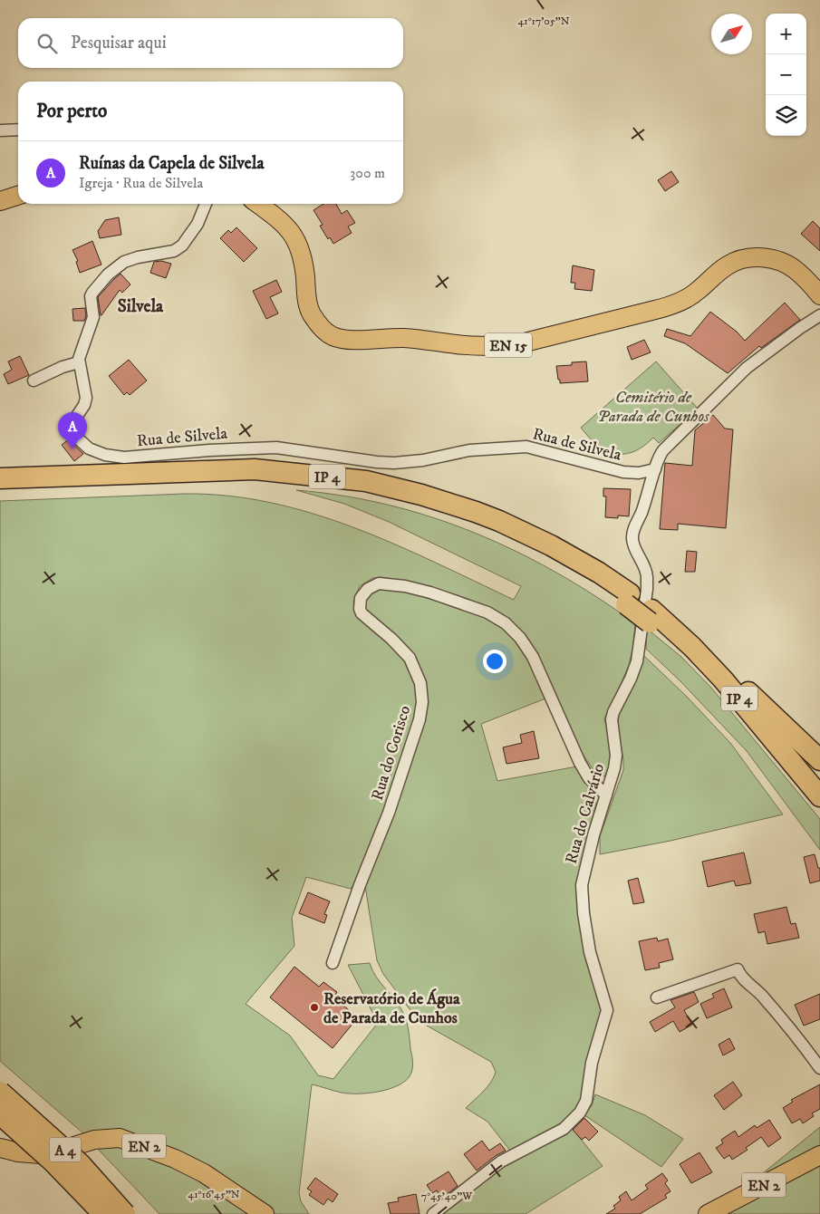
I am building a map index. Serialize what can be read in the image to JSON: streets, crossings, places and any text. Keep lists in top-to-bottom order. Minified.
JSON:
{"streets":{"highway":["IP 4","A 4"],"main road":["EN 15","EN 2"],"street":["Rua de Silvela","Rua do Corisco","Rua do Calvário"]},"crossings":[["Rua de Silvela","Rua do Calvário"],["Rua do Corisco","Rua do Calvário"]],"districts":["Silvela"],"parks":["Cemitério de Parada de Cunhos"],"places":["Reservatório de Água de Parada de Cunhos"],"north":"top right","page":{"map_buttons":["+","−"],"search":"Pesquisar aqui","heading":"Por perto","list":[{"mark":"A","name":"Ruínas da Capela de Silvela","note":"Igreja · Rua de Silvela","value":"300 m"}],"pins":"A"},"coordinates":["41°17'05\"N","41°16'45\"N","7°45'40\"W"]}
